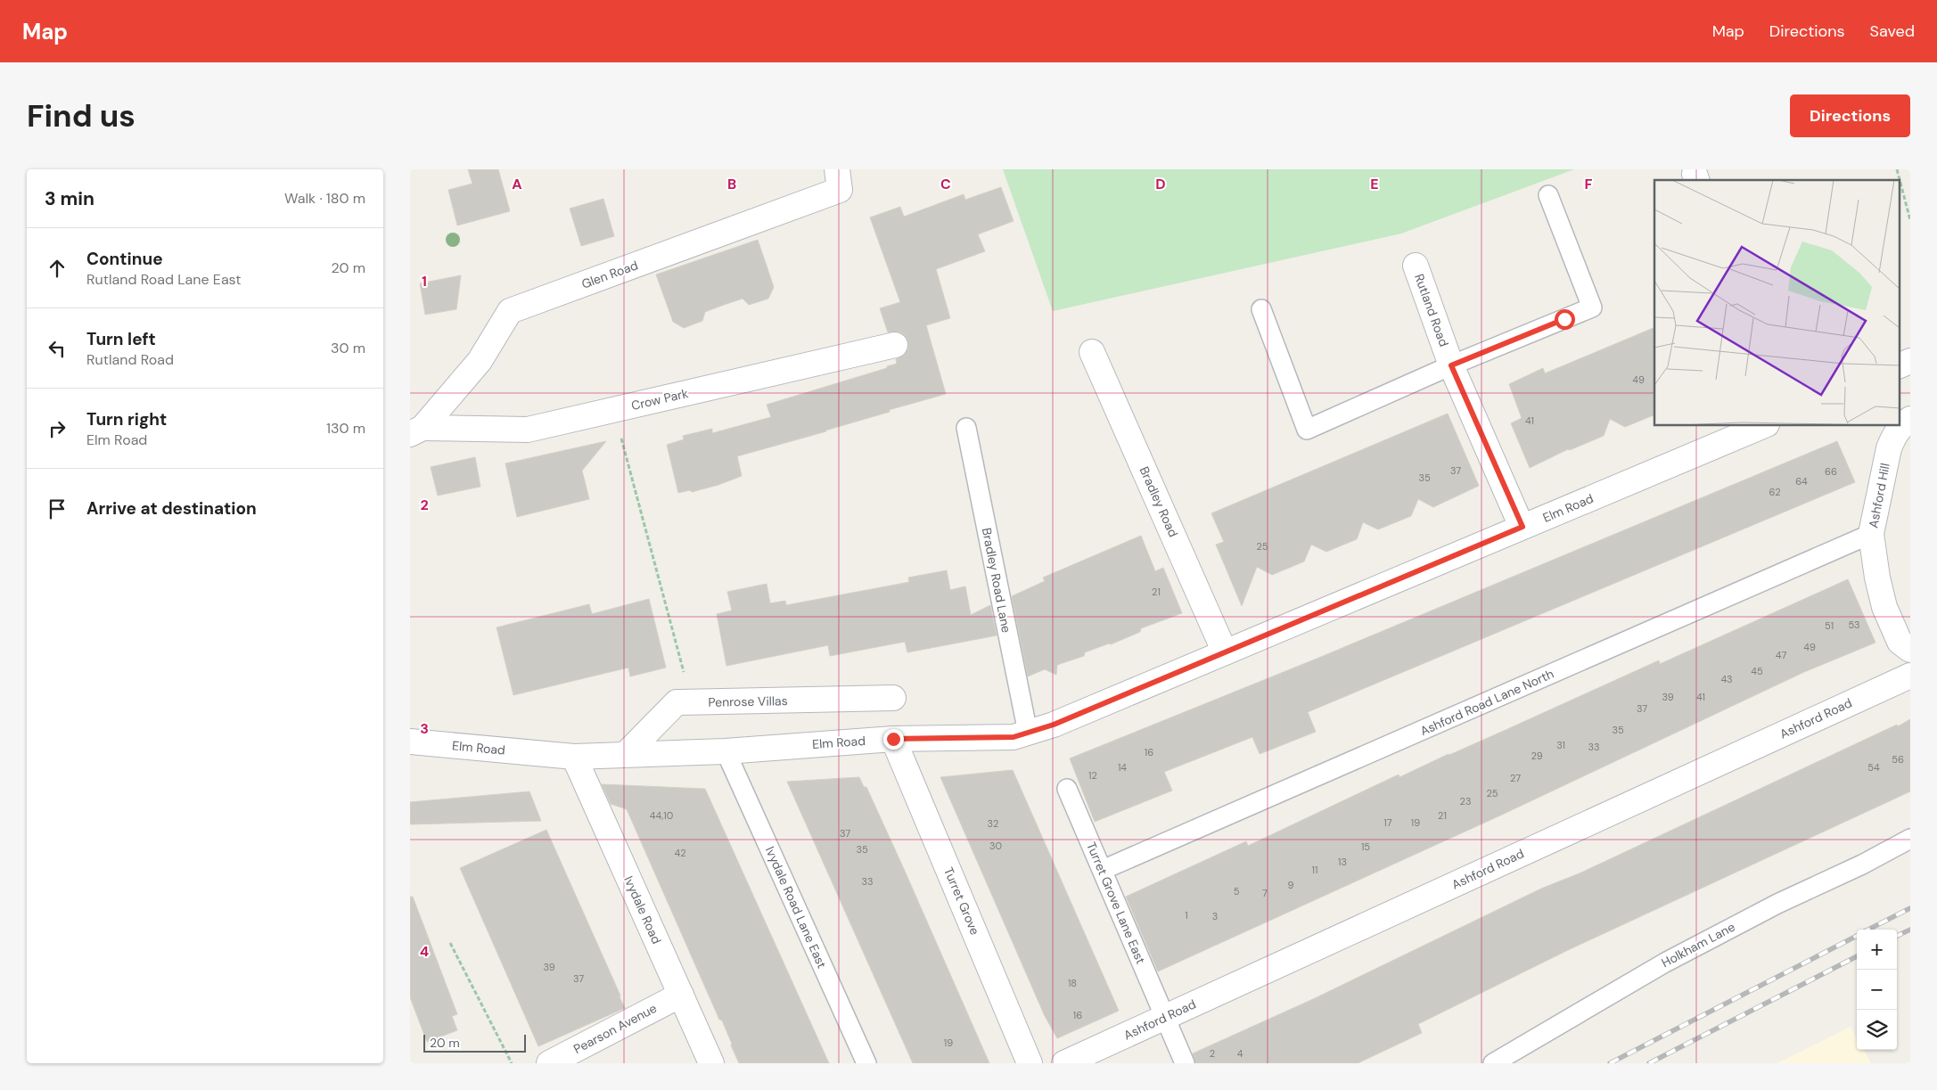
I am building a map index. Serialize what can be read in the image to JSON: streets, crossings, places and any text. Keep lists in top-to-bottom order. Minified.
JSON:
{"streets":{"street":["Glen Road","Rutland Road","Crow Park","Ashford Hill","Bradley Road","Elm Road","Penrose Villas","Ashford Road","Turret Grove","Ivydale Road","Pearson Avenue"],"lane":["Bradley Road Lane","Ashford Road Lane North","Turret Grove Lane East","Ivydale Road Lane East","Holkham Lane"]},"crossings":[["Glen Road","Crow Park"],["Rutland Road","Elm Road"],["Ashford Hill","Ashford Road Lane North"],["Bradley Road","Elm Road"],["Elm Road","Bradley Road Lane"],["Elm Road","Penrose Villas"],["Elm Road","Turret Grove"],["Elm Road","Ivydale Road Lane East"],["Elm Road","Ivydale Road"],["Ashford Road Lane North","Turret Grove Lane East"],["Ashford Road","Turret Grove Lane East"],["Ivydale Road","Pearson Avenue"]],"house_numbers":["49","41","37","66","35","64","62","25","21","53","51","49","47","45","43","39","41","37","35","31","33","16","29","56","14","54","12","27","25","23","44,10","21","17","19","32","37","30","15","35","42","13","11","33","9","5","7","1","3","39","37","18","16","19","2","4"],"scale_bar":"20 m","page":{"header":"Map","nav":["Map","Directions","Saved"],"buttons":"Directions","title":"Find us","heading":["3 min","Walk · 180 m"],"list":[["Continue","Rutland Road Lane East","20 m"],["Turn left","Rutland Road","30 m"],["Turn right","Elm Road","130 m"],"Arrive at destination"],"map_buttons":["+","−"],"scale":"20 m"},"grid":{"columns":["A","B","C","D","E","F"],"rows":["1","2","3","4"]}}
